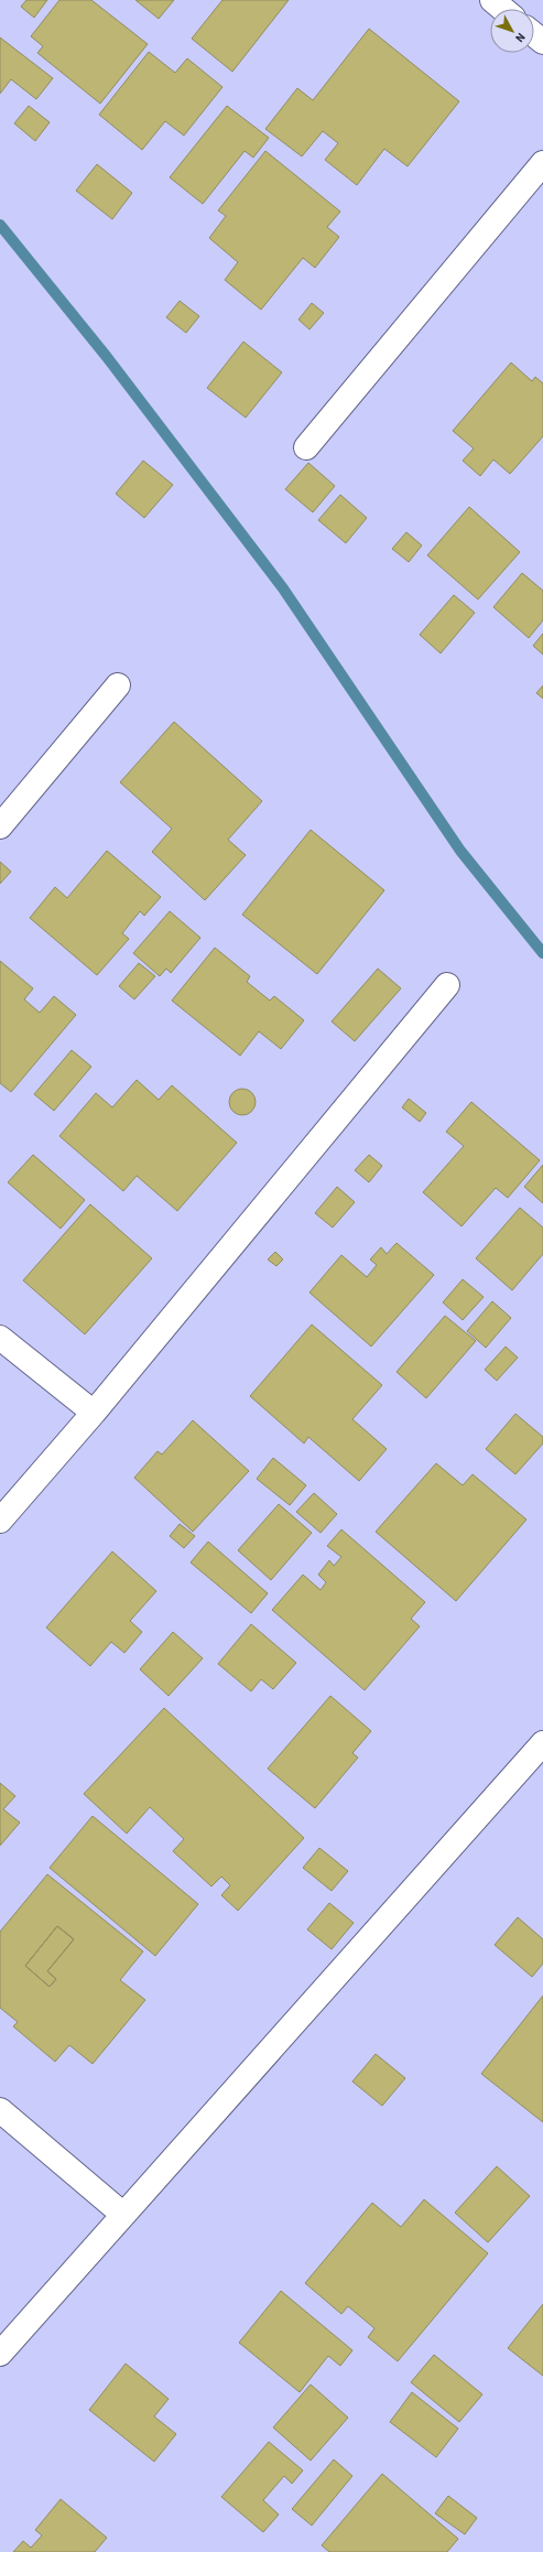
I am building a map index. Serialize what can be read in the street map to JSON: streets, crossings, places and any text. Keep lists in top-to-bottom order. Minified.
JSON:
{"north":"bottom right"}
